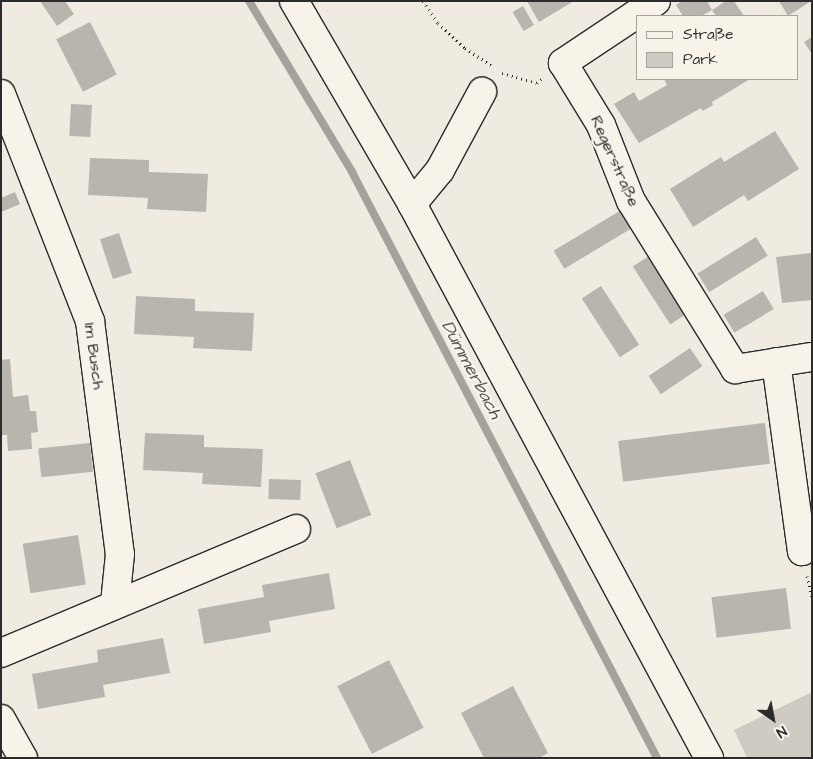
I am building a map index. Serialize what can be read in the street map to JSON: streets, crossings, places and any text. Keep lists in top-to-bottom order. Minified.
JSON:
{"streets":{"street":["Regerstraße","Im Busch"]},"water":["Dümmerbach"],"legend":["Straße","Park"],"north":"bottom right"}
